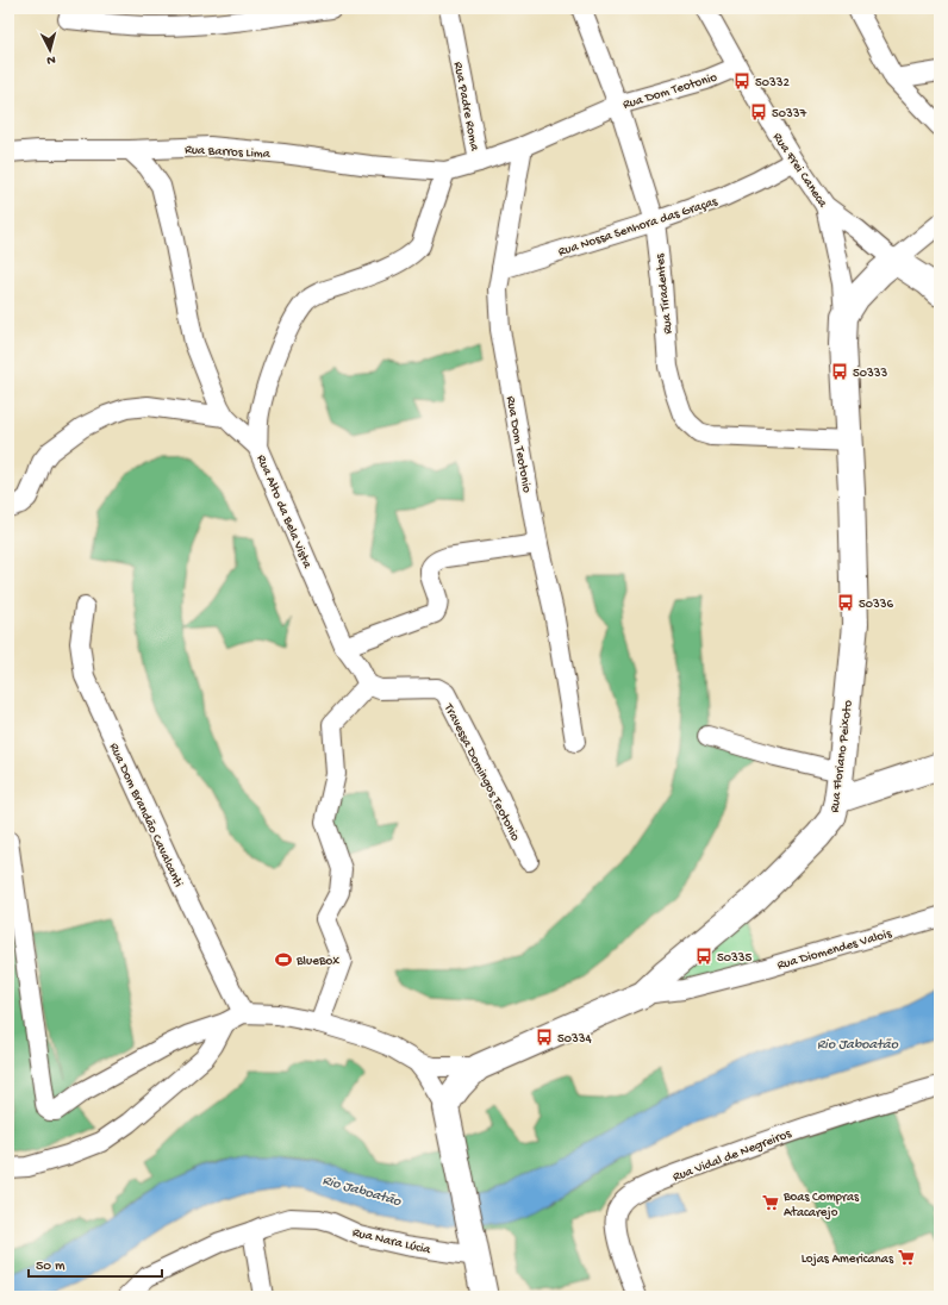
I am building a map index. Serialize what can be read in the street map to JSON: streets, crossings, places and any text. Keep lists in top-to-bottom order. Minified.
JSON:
{"streets":{"street":["Rua Dom Teotonio","Rua Padre Roma","Rua Barros Lima","Rua Frei Caneca","Rua Nossa Senhora das Graças","Rua Tiradentes","Rua Alto da Bela Vista","Rua Floriano Peixoto","Travessa Domingos Teotonio","Rua Dom Brandão Cavalcanti","Rua Diomendes Valois","Rua Vidal de Negreiros","Rua Nara Lúcia"]},"crossings":[["Rua Dom Teotonio","Rua Padre Roma"],["Rua Dom Teotonio","Rua Frei Caneca"],["Rua Dom Teotonio","Rua Nossa Senhora das Graças"],["Rua Dom Teotonio","Rua Tiradentes"],["Rua Padre Roma","Rua Barros Lima"],["Rua Barros Lima","Rua Alto da Bela Vista"],["Rua Frei Caneca","Rua Nossa Senhora das Graças"],["Rua Frei Caneca","Rua Floriano Peixoto"],["Rua Nossa Senhora das Graças","Rua Tiradentes"],["Rua Tiradentes","Rua Floriano Peixoto"],["Rua Alto da Bela Vista","Travessa Domingos Teotonio"],["Rua Floriano Peixoto","Rua Diomendes Valois"]],"water":["Rio Jaboatão"],"places":{"bus stop":["50332","50337","50333","50336","50335","50334"],"sports":["BlueBox"],"supermarket":["Boas Compras Atacarejo","Lojas Americanas"]},"scale_bar":"50 m","north":"bottom"}
